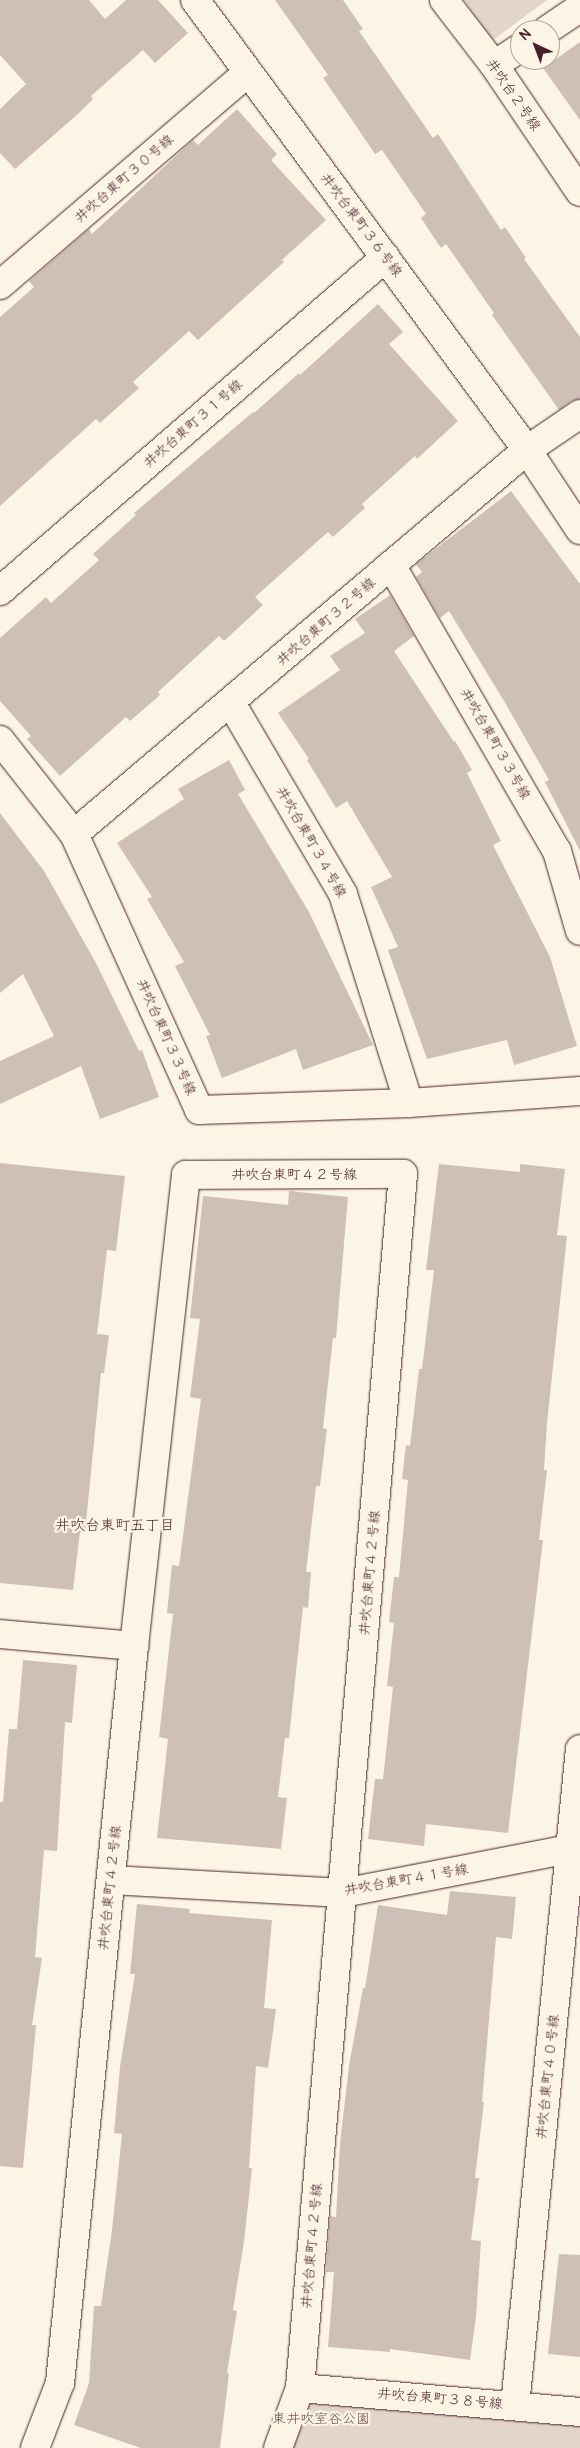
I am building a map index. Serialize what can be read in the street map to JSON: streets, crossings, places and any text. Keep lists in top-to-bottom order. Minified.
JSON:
{"streets":{"street":["井吹台２号線","井吹台東町３０号線","井吹台東町３６号線","井吹台東町３１号線","井吹台東町３２号線","井吹台東町３３号線","井吹台東町３４号線","井吹台東町４２号線","井吹台東町４１号線","井吹台東町４０号線","井吹台東町３８号線"]},"crossings":[["井吹台東町３０号線","井吹台東町３６号線"],["井吹台東町３６号線","井吹台東町３１号線"],["井吹台東町３６号線","井吹台東町３２号線"],["井吹台東町３２号線","井吹台東町３３号線"],["井吹台東町３２号線","井吹台東町３４号線"],["井吹台東町３３号線","井吹台東町３４号線"],["井吹台東町４２号線","井吹台東町４１号線"],["井吹台東町４２号線","井吹台東町３８号線"],["井吹台東町４１号線","井吹台東町４０号線"],["井吹台東町４０号線","井吹台東町３８号線"]],"districts":["井吹台東町五丁目"],"parks":["東井吹室谷公園"],"north":"top left"}
